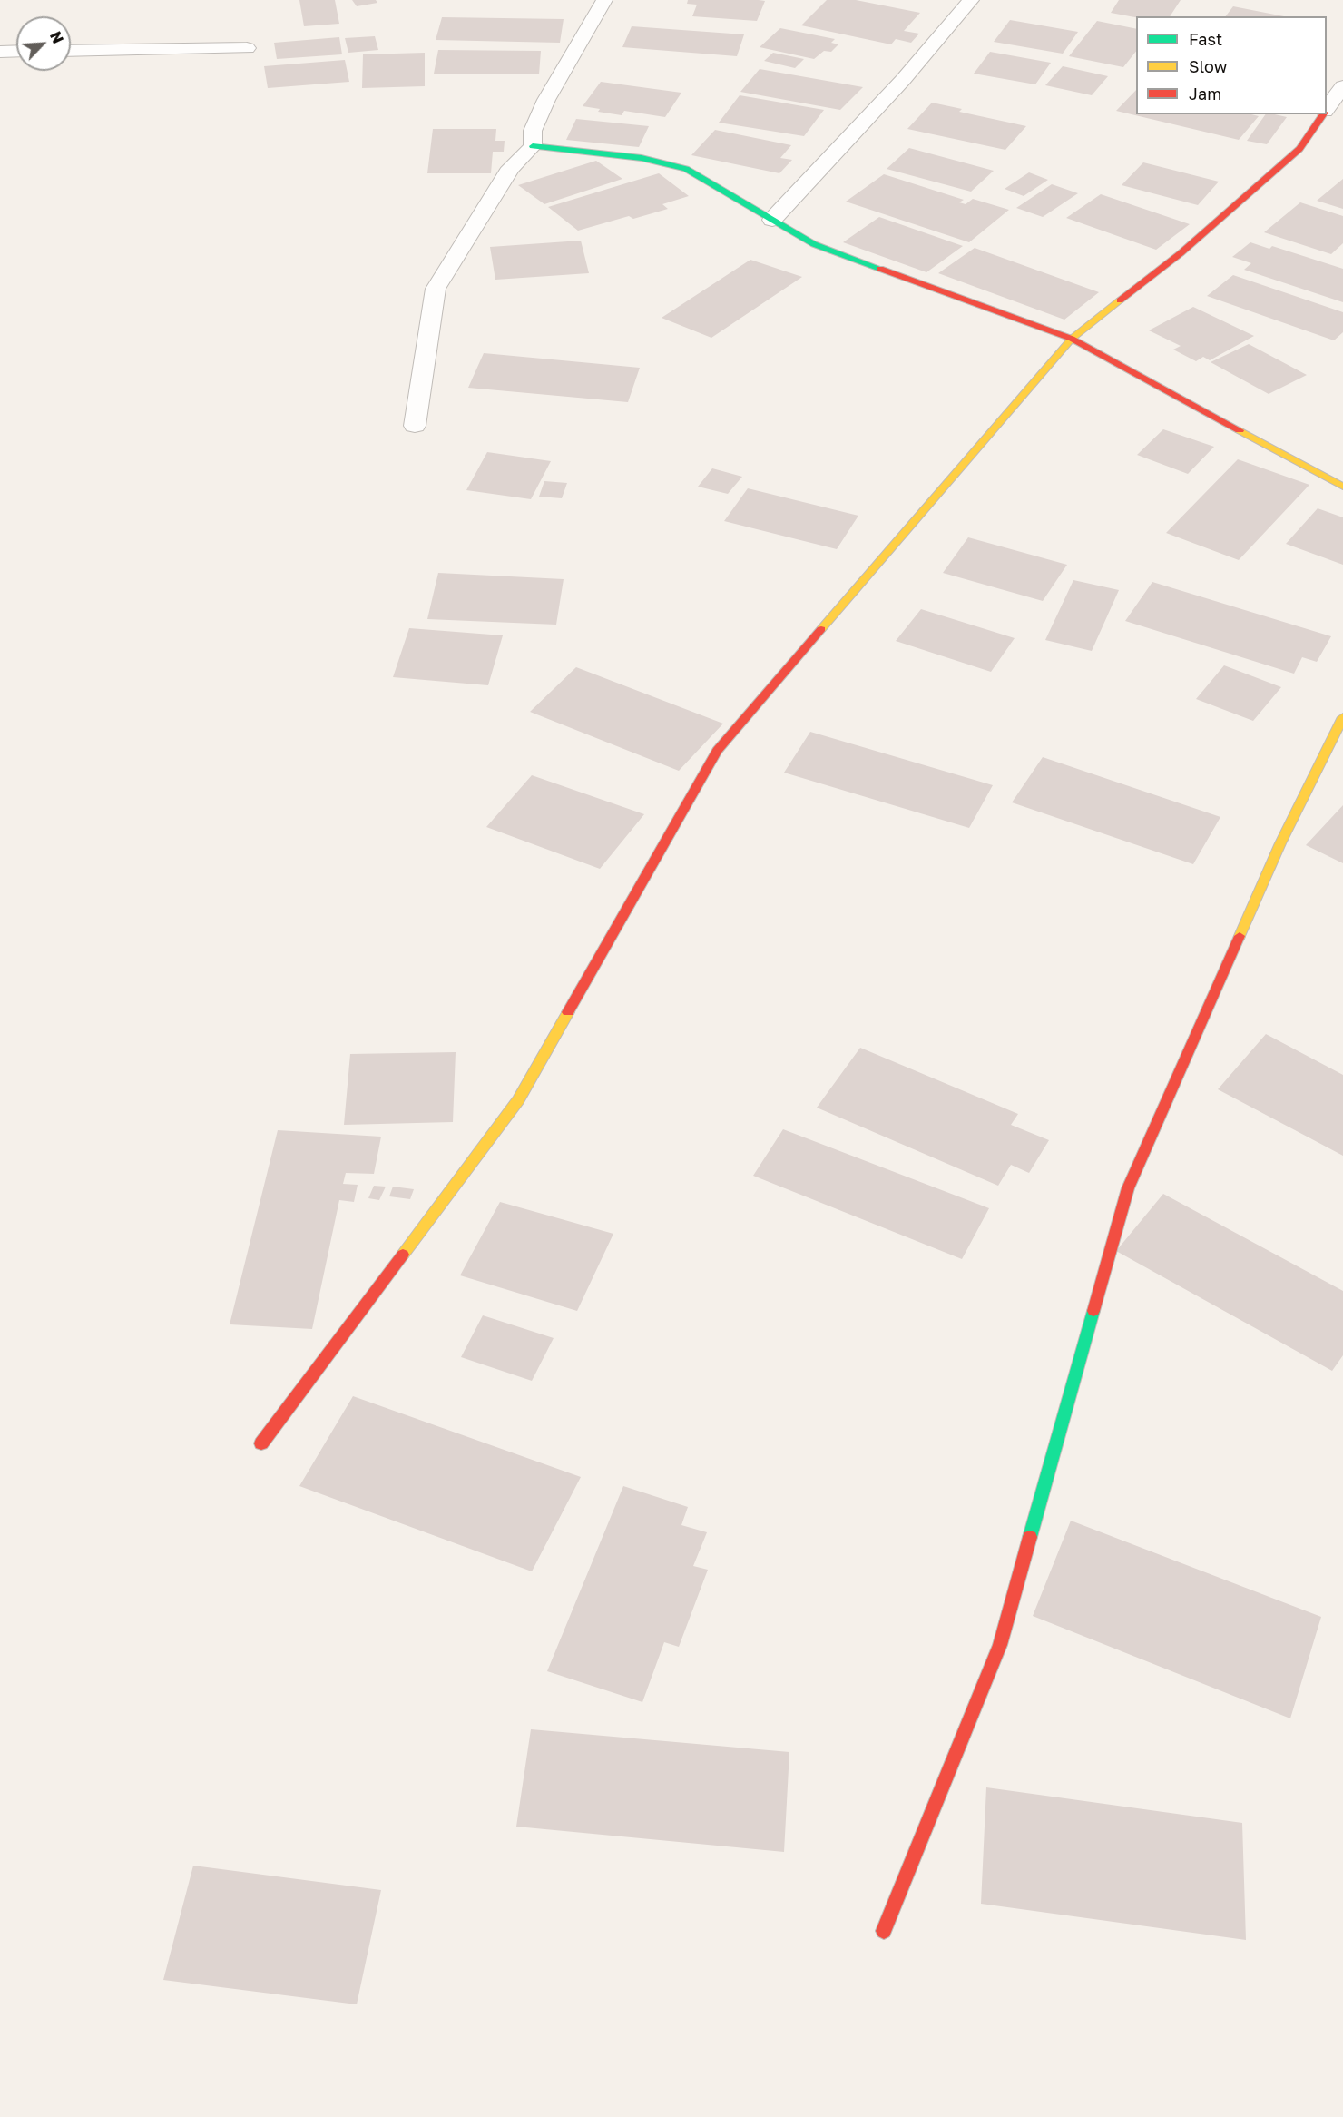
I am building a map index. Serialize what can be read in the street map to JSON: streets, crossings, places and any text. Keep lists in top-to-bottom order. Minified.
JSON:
{"legend":["Fast","Slow","Jam"],"north":"top right"}
